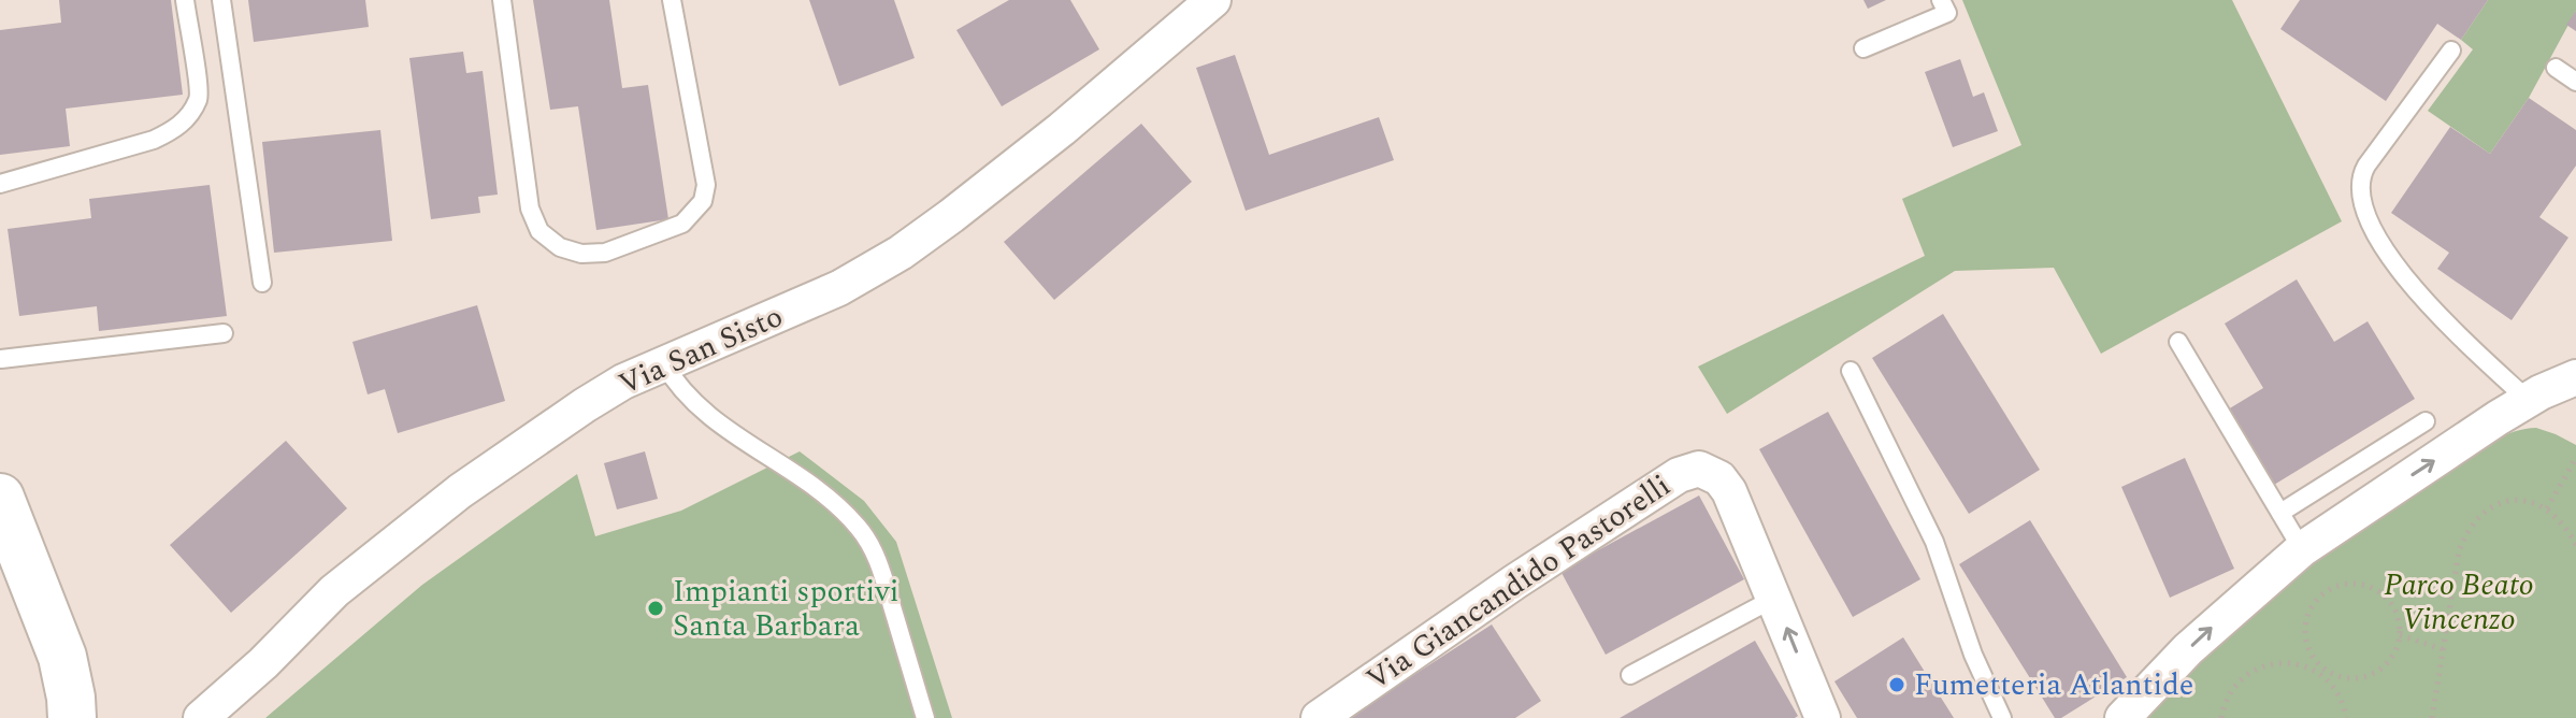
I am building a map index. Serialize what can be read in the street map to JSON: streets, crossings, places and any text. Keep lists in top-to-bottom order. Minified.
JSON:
{"streets":{"street":["Via San Sisto","Via Giancandido Pastorelli"]},"parks":["Parco Beato Vincenzo"],"places":["Impianti sportivi Santa Barbara","Fumetteria Atlantide"]}
